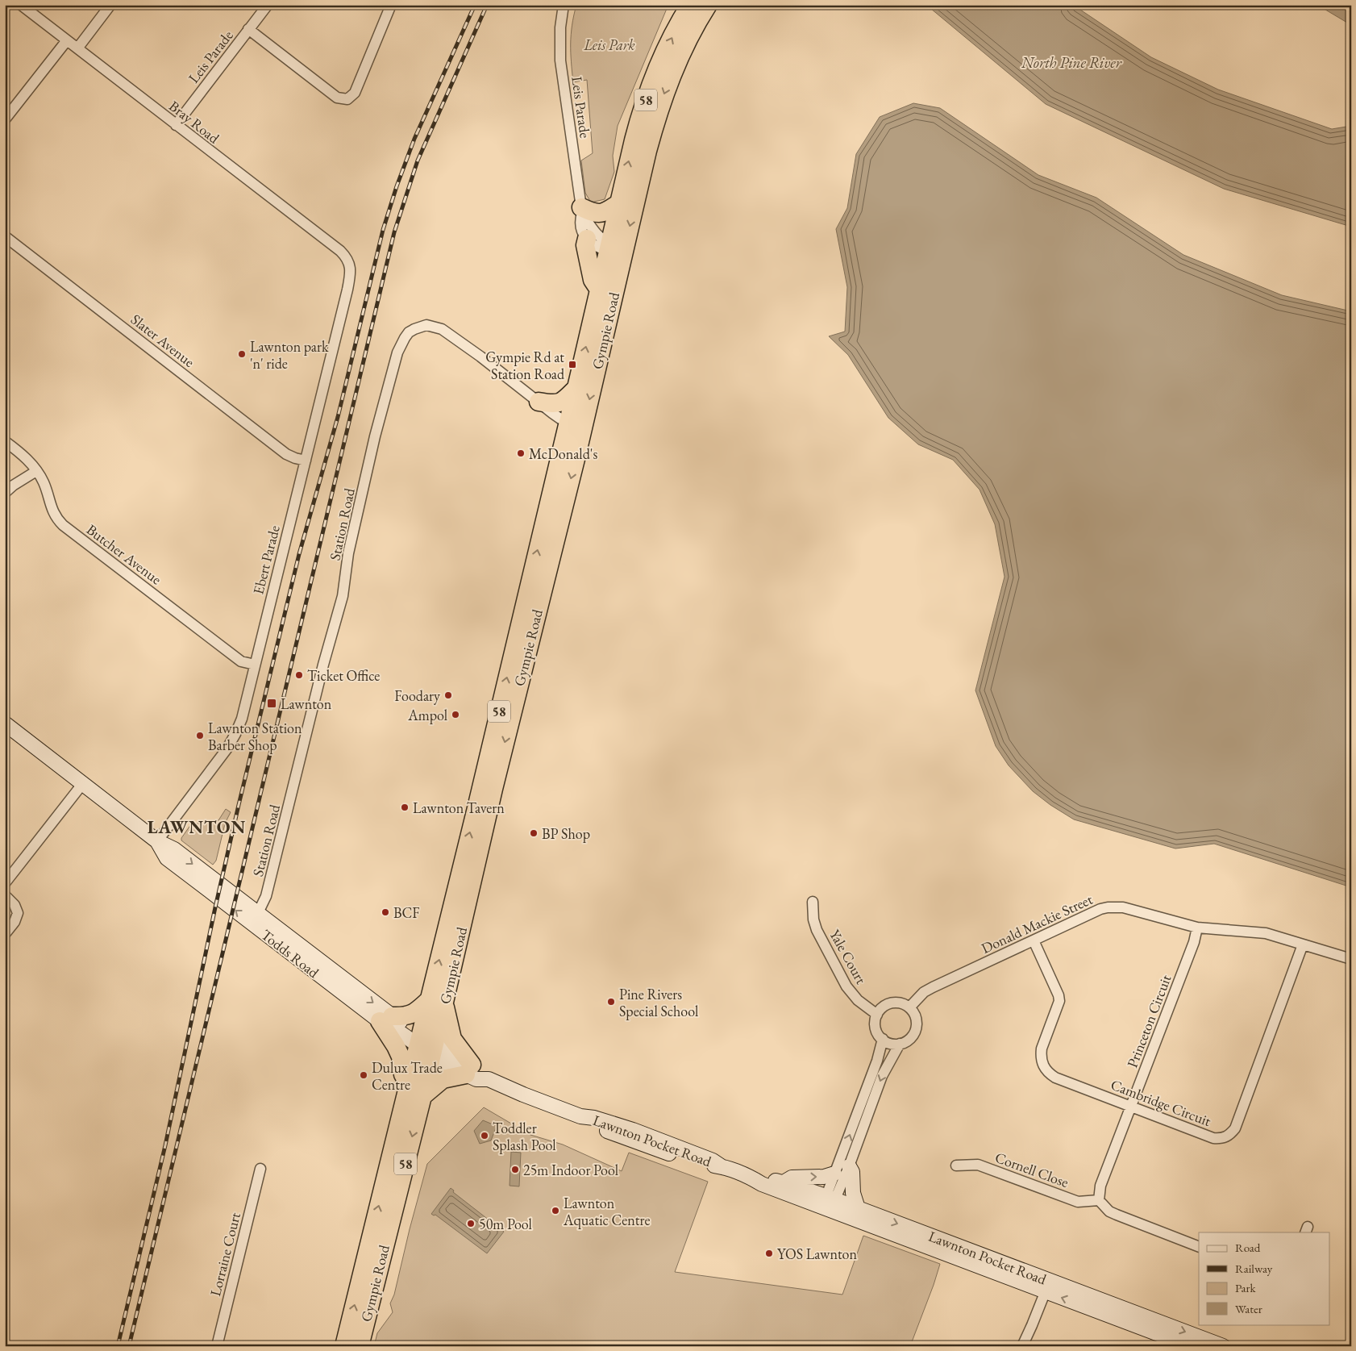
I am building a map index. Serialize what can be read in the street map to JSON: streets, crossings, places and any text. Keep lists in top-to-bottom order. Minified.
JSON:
{"streets":{"highway":["58","Gympie Road"],"main road":["Todds Road","Lawnton Pocket Road"],"street":["Leis Parade","Bray Road","Slater Avenue","Station Road","Butcher Avenue","Ebert Parade","Donald Mackie Street","Yale Court","Princeton Circuit","Cambridge Circuit","Cornell Close","Lorraine Court"]},"crossings":[["Leis Parade","Bray Road"],["Leis Parade","Gympie Road"],["Bray Road","Ebert Parade"],["Gympie Road","Station Road"],["Gympie Road","Todds Road"],["Gympie Road","Lawnton Pocket Road"],["Slater Avenue","Ebert Parade"],["Station Road","Todds Road"],["Butcher Avenue","Ebert Parade"],["Ebert Parade","Todds Road"],["Donald Mackie Street","Yale Court"],["Donald Mackie Street","Princeton Circuit"],["Donald Mackie Street","Cambridge Circuit"],["Todds Road","Lawnton Pocket Road"],["Princeton Circuit","Cambridge Circuit"],["Princeton Circuit","Cornell Close"]],"districts":["LAWNTON"],"water":["North Pine River"],"parks":["Leis Park"],"places":{"other":["Lawnton park 'n' ride","McDonald's","Ticket Office","Foodary","Ampol","Lawnton Station Barber Shop","Lawnton Tavern","BP Shop","BCF","Pine Rivers Special School","Dulux Trade Centre","Toddler Splash Pool","25m Indoor Pool","Lawnton Aquatic Centre","50m Pool","YOS Lawnton"],"transit":["Gympie Rd at Station Road","Lawnton"]},"legend":["Road","Railway","Park","Water"]}
